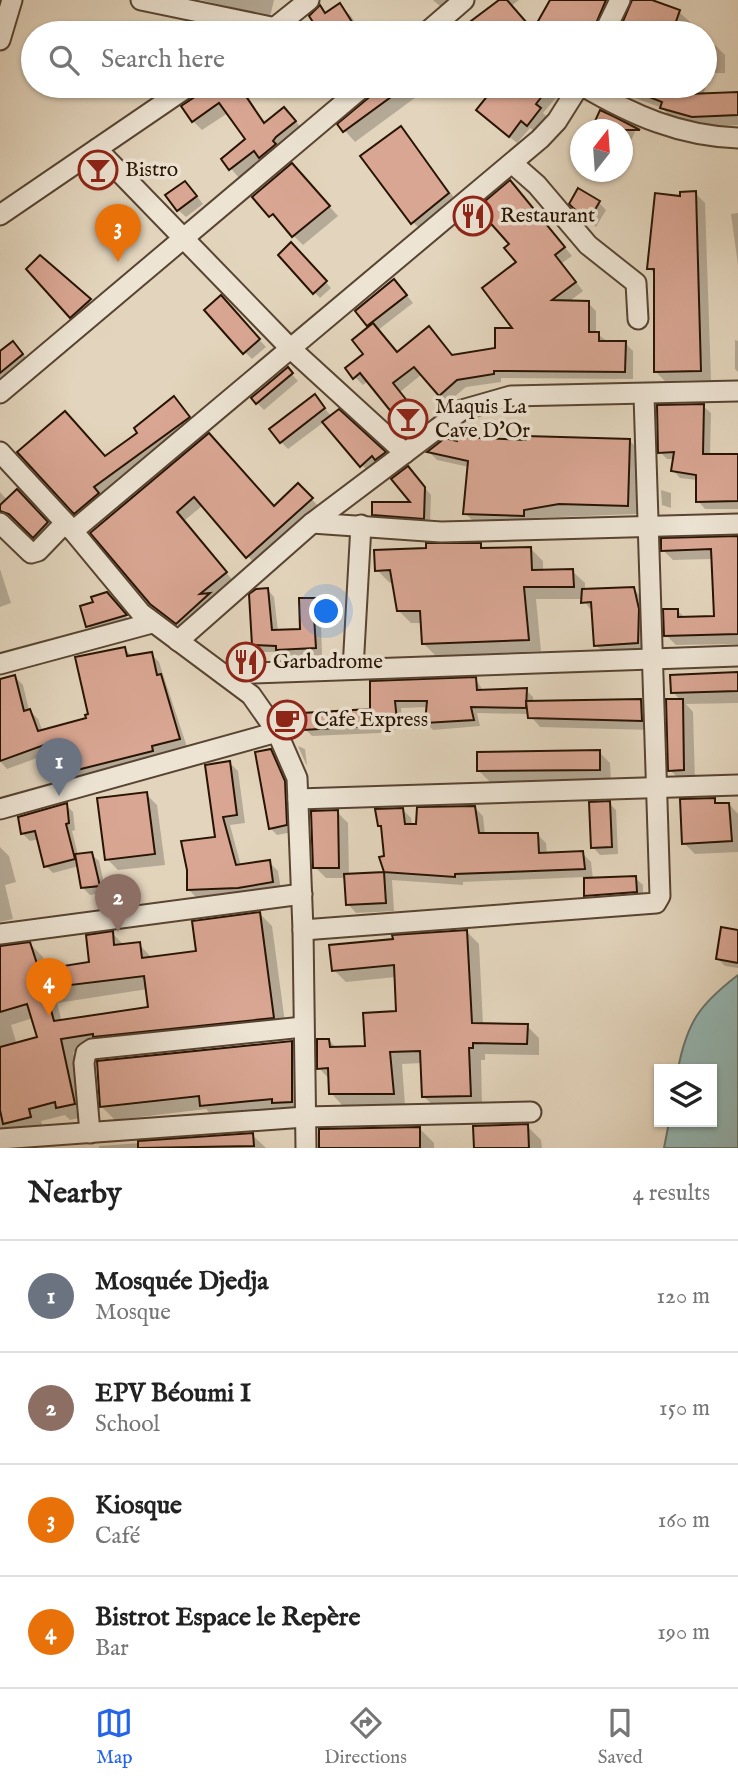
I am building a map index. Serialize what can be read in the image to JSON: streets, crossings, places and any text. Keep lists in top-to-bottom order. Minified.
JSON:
{"places":{"bar":["Bistro","Maquis La Cave D'Or"],"restaurant":["Restaurant","Garbadrome"],"cafe":["Cafe Express"]},"north":"top","page":{"search":"Search here","pins":["3","1","2","4"],"heading":["Nearby","4 results"],"list":[{"mark":"1","name":"Mosquée Djedja","note":"Mosque","value":"120 m"},{"mark":"2","name":"EPV Béoumi I","note":"School","value":"150 m"},{"mark":"3","name":"Kiosque","note":"Café","value":"160 m"},{"mark":"4","name":"Bistrot Espace le Repère","note":"Bar","value":"190 m"}],"nav":["Map","Directions","Saved"]}}
